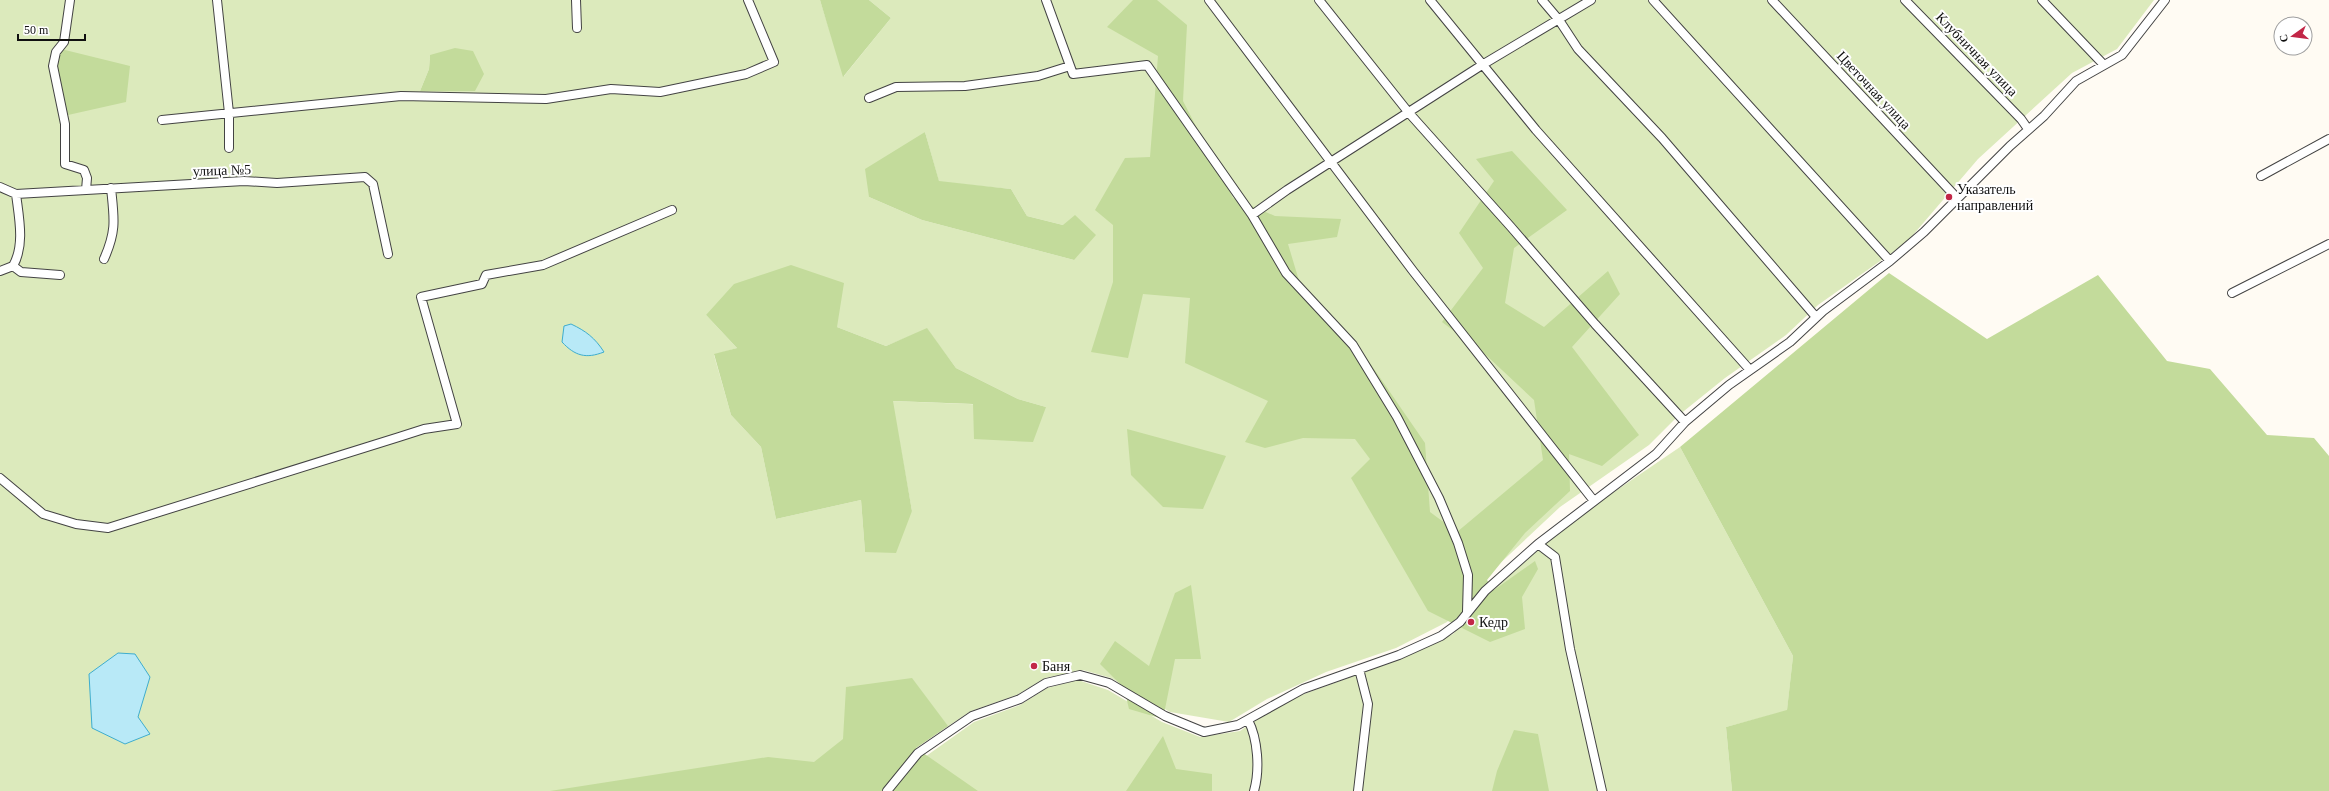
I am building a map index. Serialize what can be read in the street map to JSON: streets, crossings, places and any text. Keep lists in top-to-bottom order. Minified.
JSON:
{"streets":{"street":["Клубничная улица","Цветочная улица","улица №5"]},"places":["Указатель направлений","Кедр","Баня"],"scale_bar":"50 m","north":"left"}
